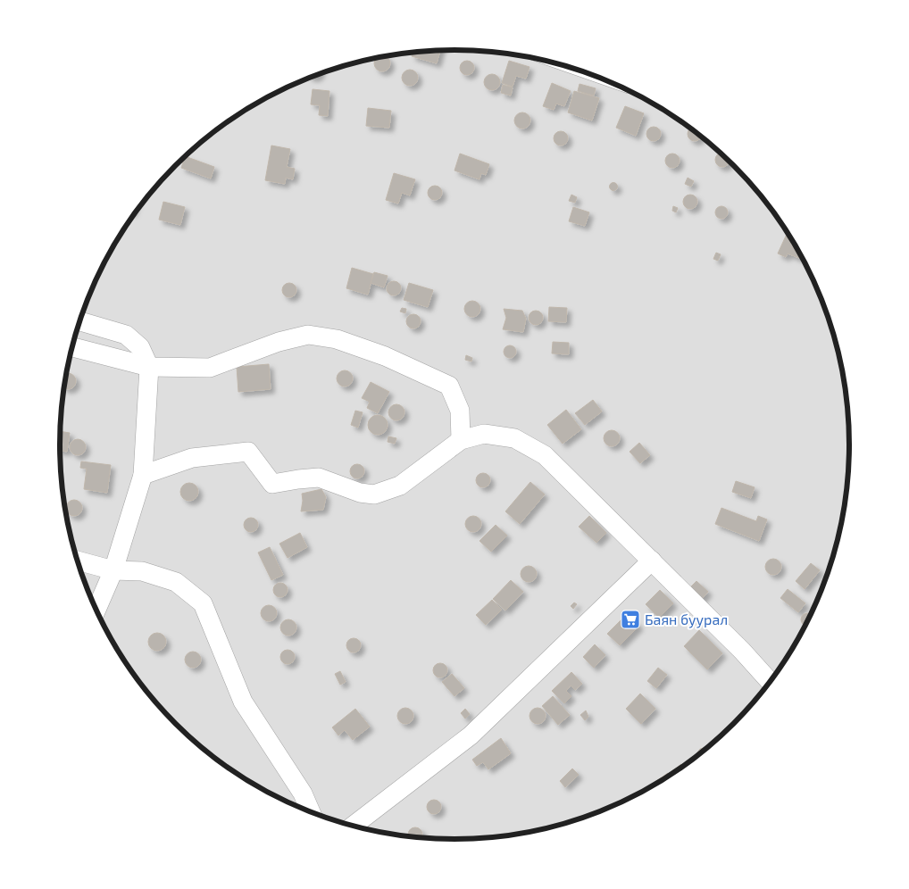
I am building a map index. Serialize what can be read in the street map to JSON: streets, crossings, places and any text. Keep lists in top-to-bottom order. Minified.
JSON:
{"places":{"supermarket":["Баян буурал"]}}
